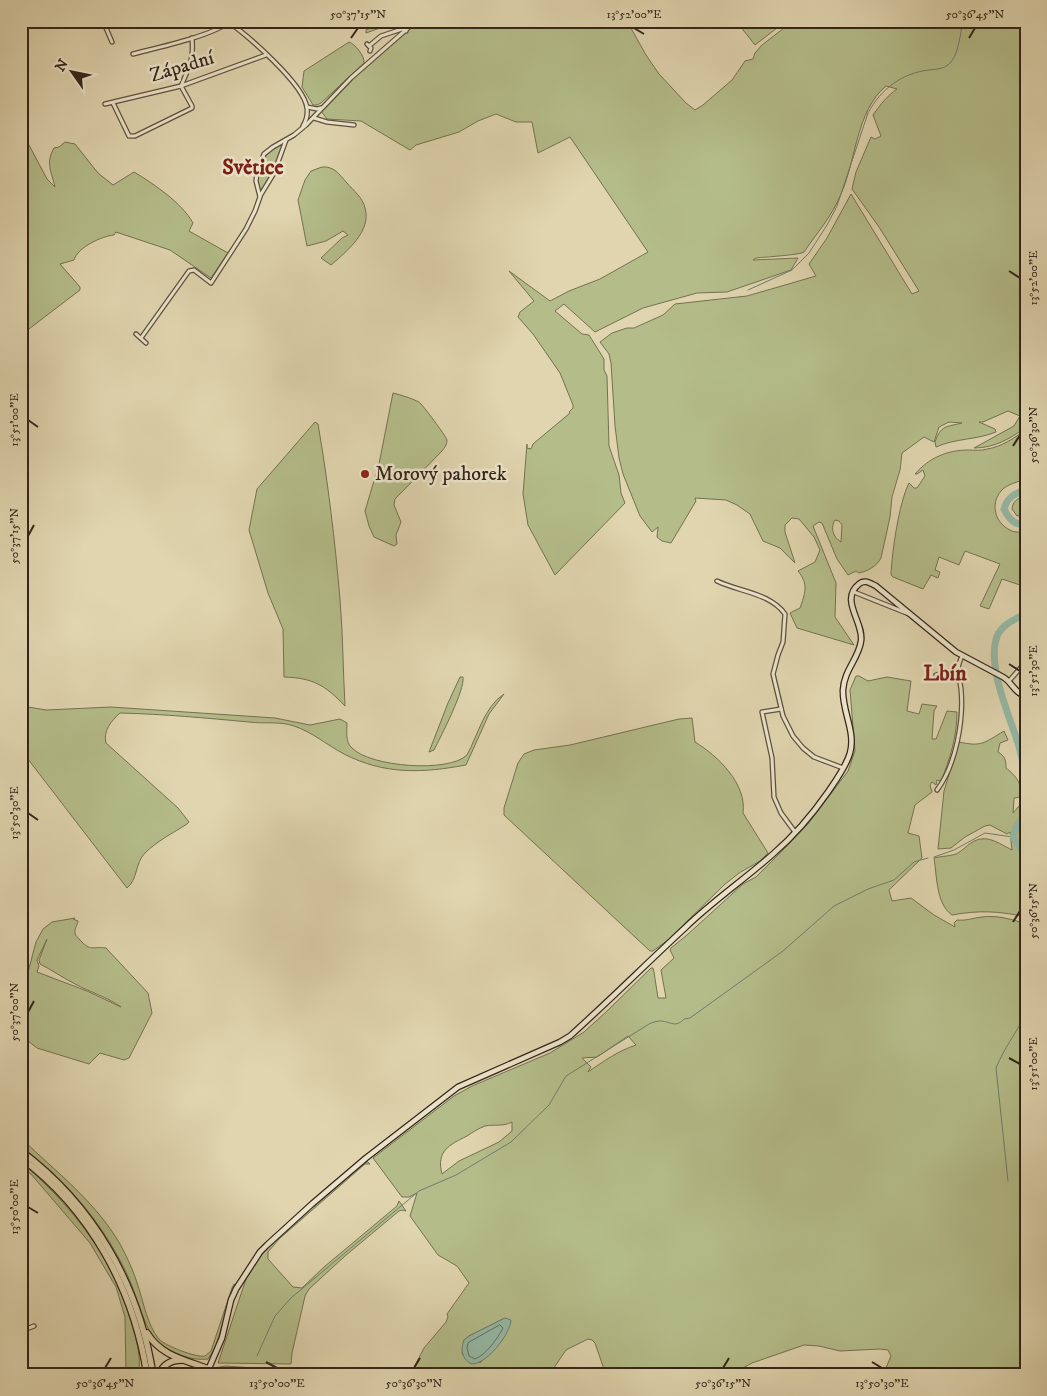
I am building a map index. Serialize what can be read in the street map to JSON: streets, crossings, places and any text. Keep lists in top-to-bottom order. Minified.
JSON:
{"streets":{"street":["Západní"]},"districts":["Světice","Lbín"],"places":["Morový pahorek"],"north":"top left","coordinates":["50°37'15\"N","13°52'00\"E","50°36'45\"N","13°51'00\"E","50°36'30\"N","13°51'30\"E","13°50'30\"E","50°36'15\"N","50°37'00\"N","13°50'00\"E"]}
